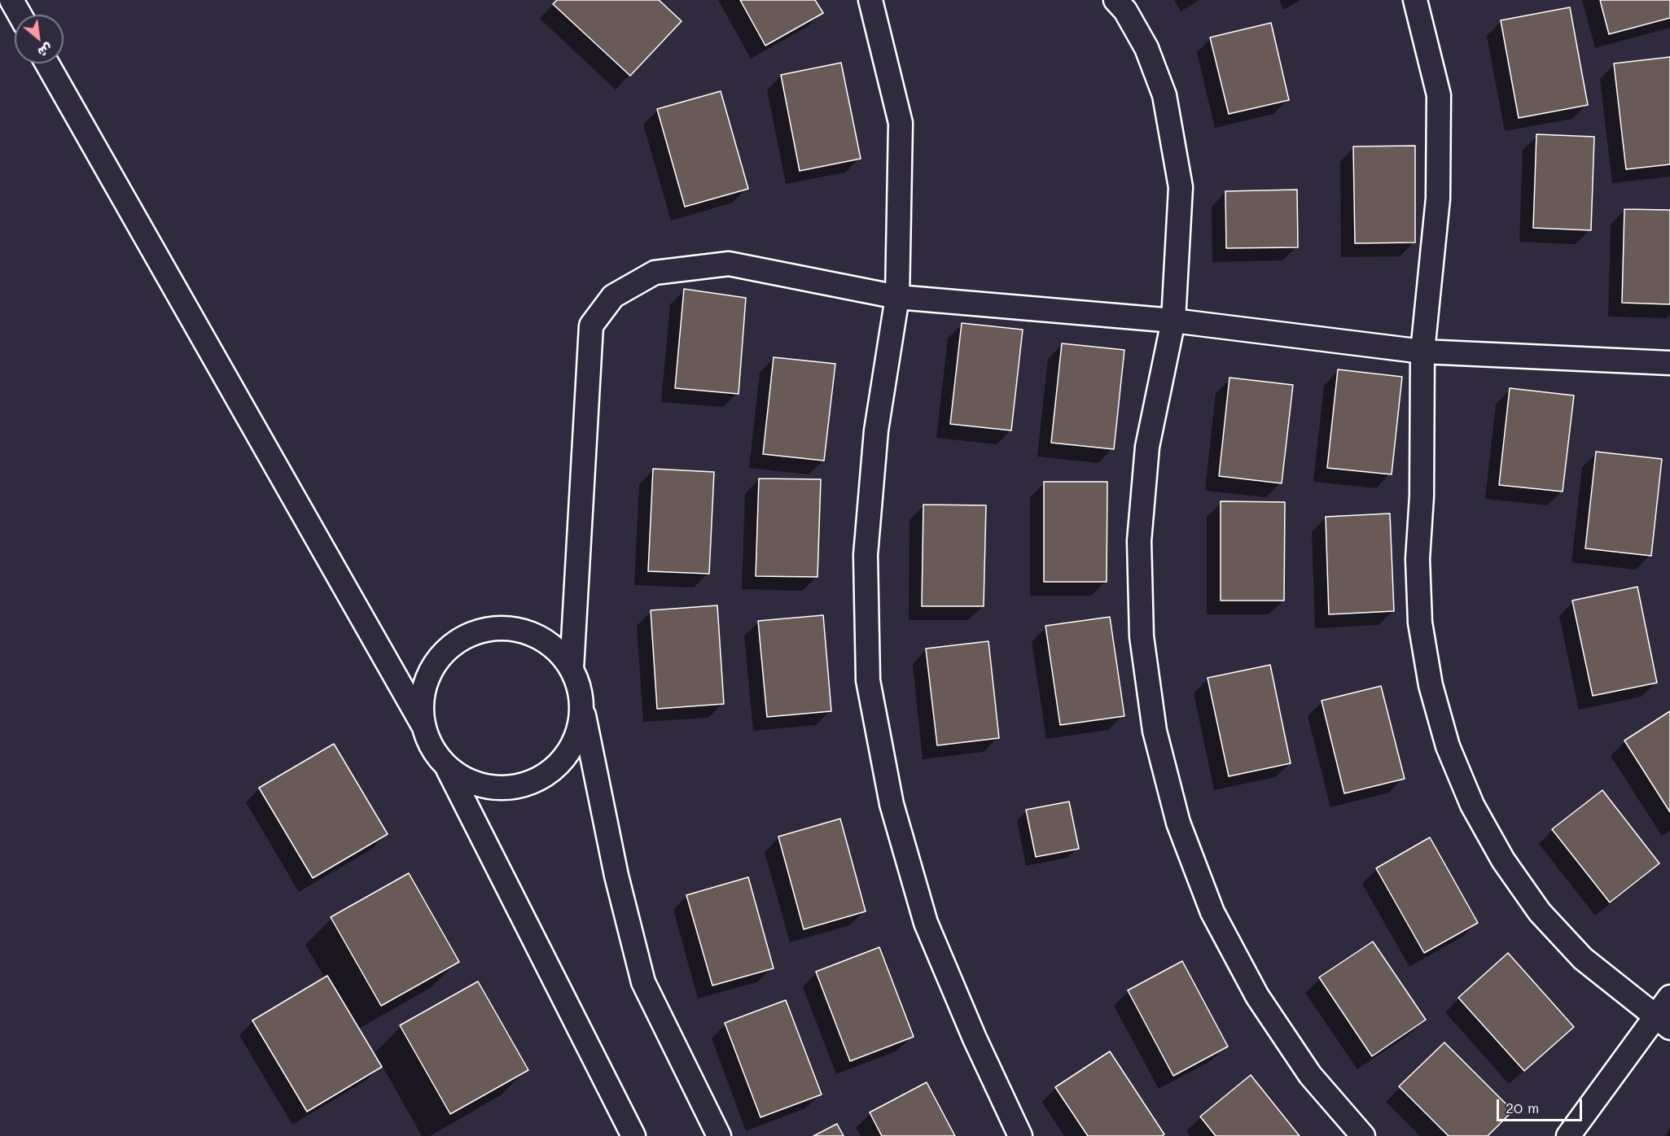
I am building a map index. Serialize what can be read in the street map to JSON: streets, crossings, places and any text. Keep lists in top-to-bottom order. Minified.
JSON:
{"scale_bar":"20 m","north":"bottom right"}
